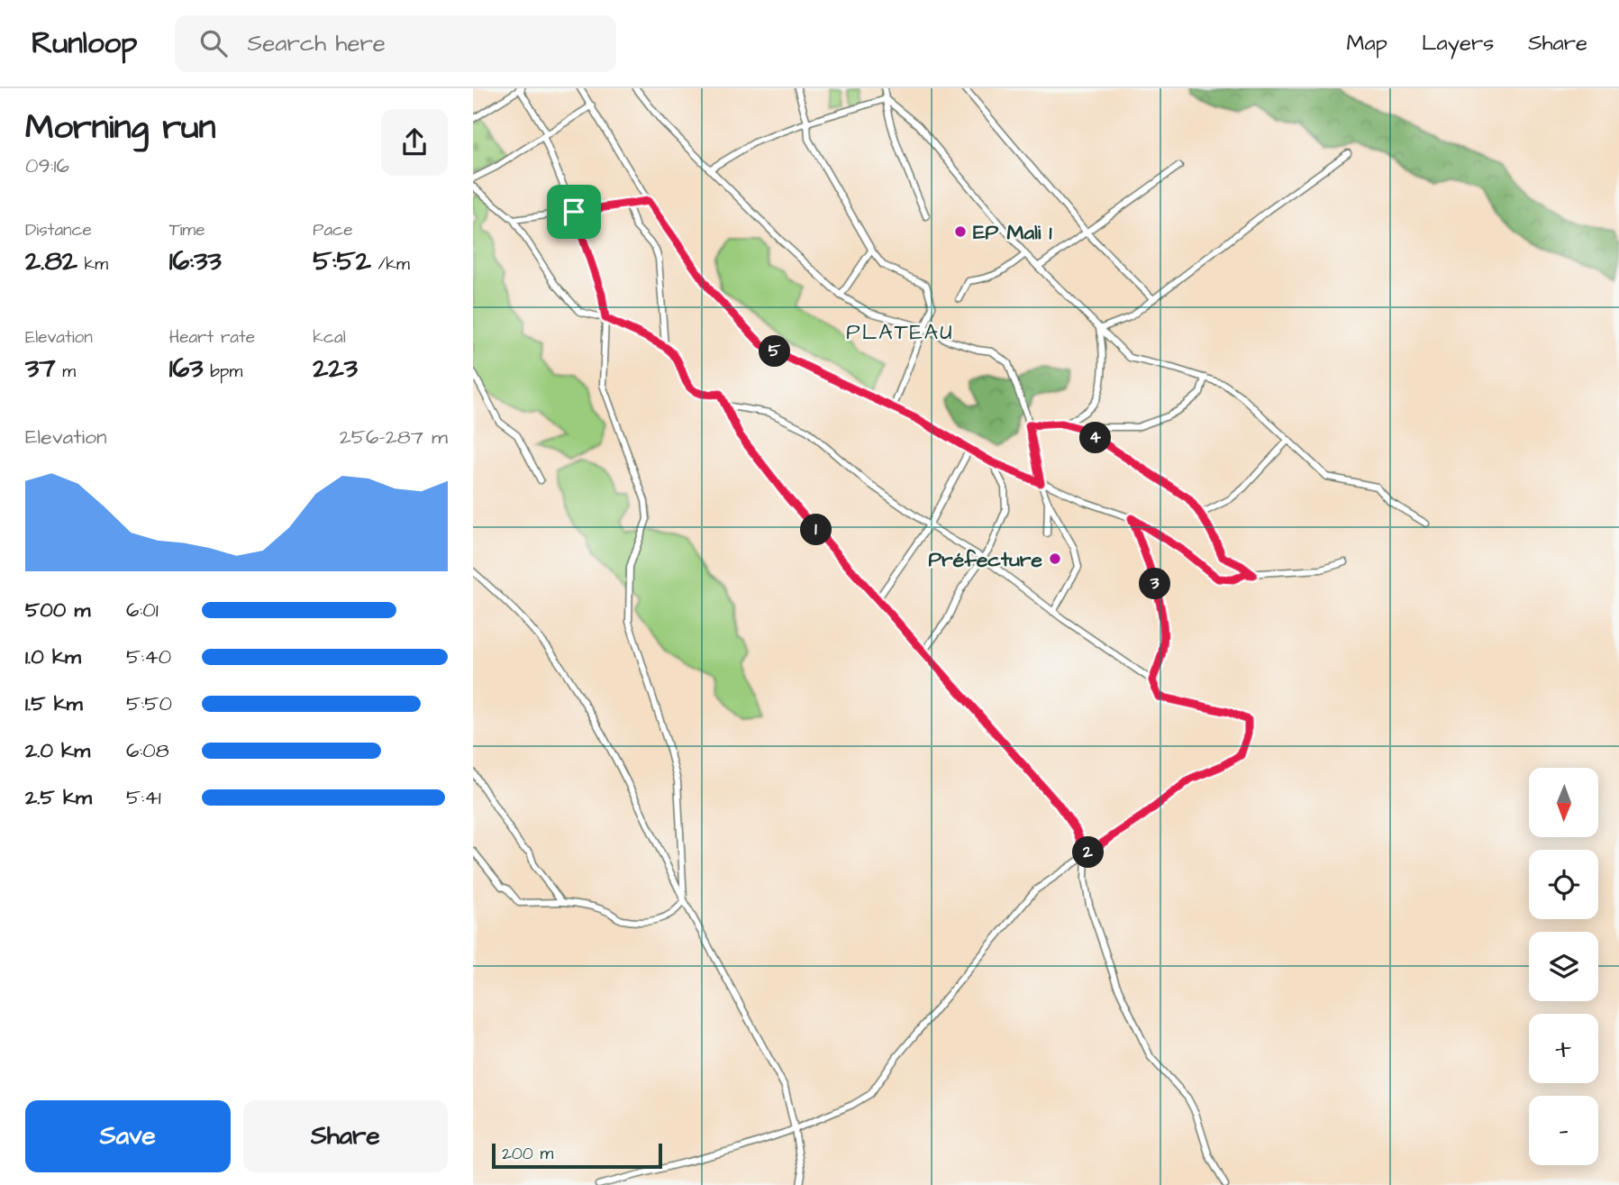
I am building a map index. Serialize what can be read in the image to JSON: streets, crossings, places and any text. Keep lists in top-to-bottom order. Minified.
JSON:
{"districts":["PLATEAU"],"places":["EP Mali 1","Préfecture"],"scale_bar":"200 m","north":"bottom","page":{"header":"Runloop","search":"Search here","nav":["Map","Layers","Share"],"heading":["Morning run","09:16"],"stats":[["Distance","2.82 km"],["Time","16:33"],["Pace","5:52 /km"],["Elevation","37 m"],["Heart rate","163 bpm"],["kcal","223"]],"pins":["5","4","1","3","2"],"chart":["Elevation","256–287 m"],"list":[{"name":"500 m","note":"6:01"},{"name":"1.0 km","note":"5:40"},{"name":"1.5 km","note":"5:50"},{"name":"2.0 km","note":"6:08"},{"name":"2.5 km","note":"5:41"}],"map_buttons":["+","−"],"buttons":["Save","Share"],"scale":"200 m"}}
